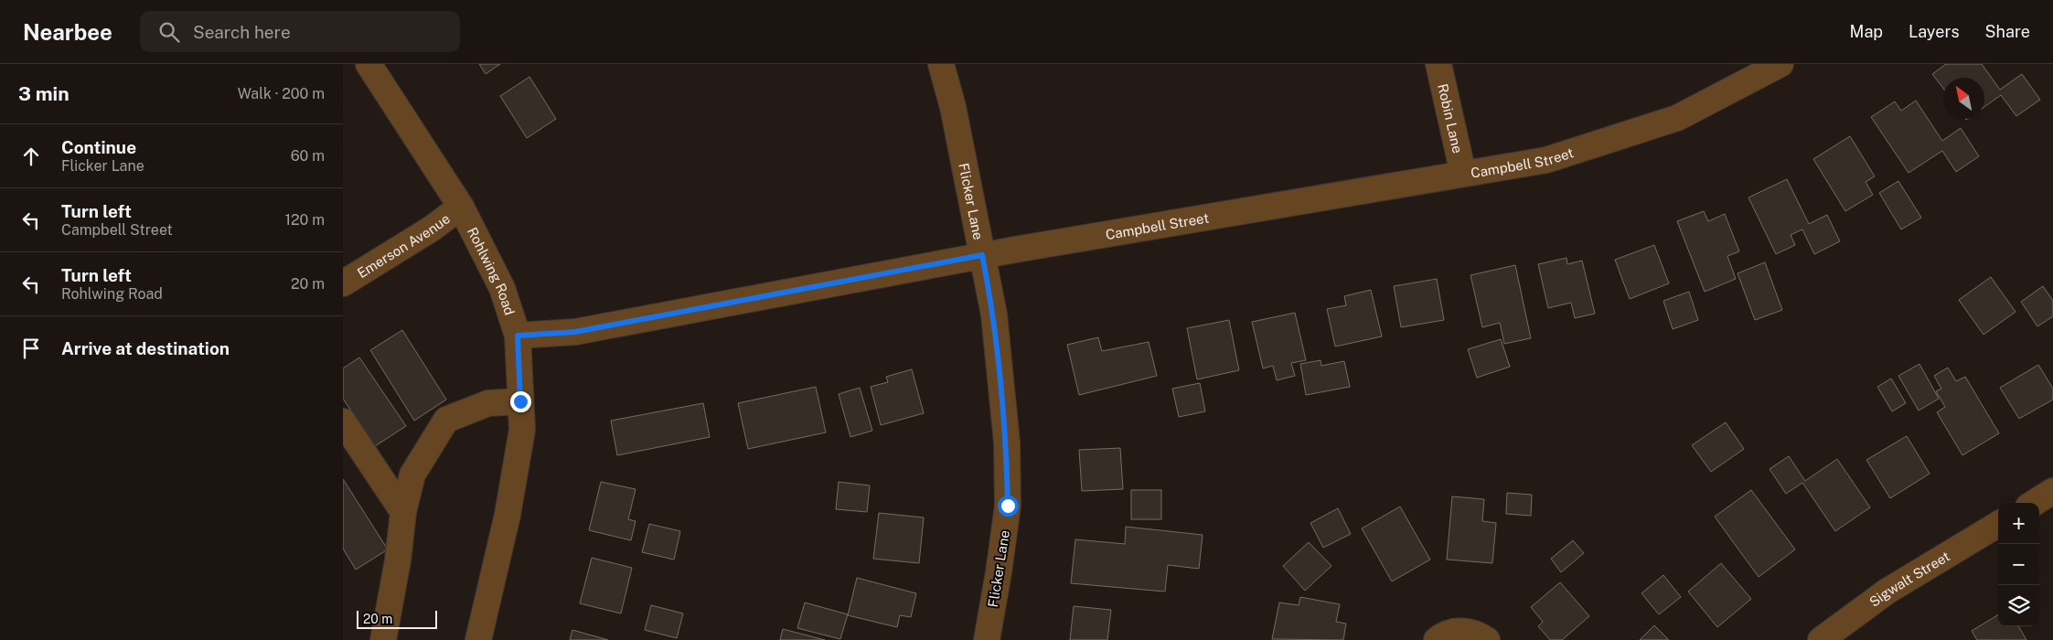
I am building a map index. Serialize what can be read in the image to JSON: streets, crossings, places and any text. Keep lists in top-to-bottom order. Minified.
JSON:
{"streets":{"street":["Robin Lane","Campbell Street","Flicker Lane","Emerson Avenue","Rohlwing Road","Sigwalt Street"]},"crossings":[["Robin Lane","Campbell Street"],["Campbell Street","Flicker Lane"],["Campbell Street","Rohlwing Road"],["Emerson Avenue","Rohlwing Road"]],"scale_bar":"20 m","north":"top left","page":{"header":"Nearbee","search":"Search here","nav":["Map","Layers","Share"],"heading":["3 min","Walk · 200 m"],"list":[["Continue","Flicker Lane","60 m"],["Turn left","Campbell Street","120 m"],["Turn left","Rohlwing Road","20 m"],"Arrive at destination"],"map_buttons":["+","−"],"scale":"20 m"}}
